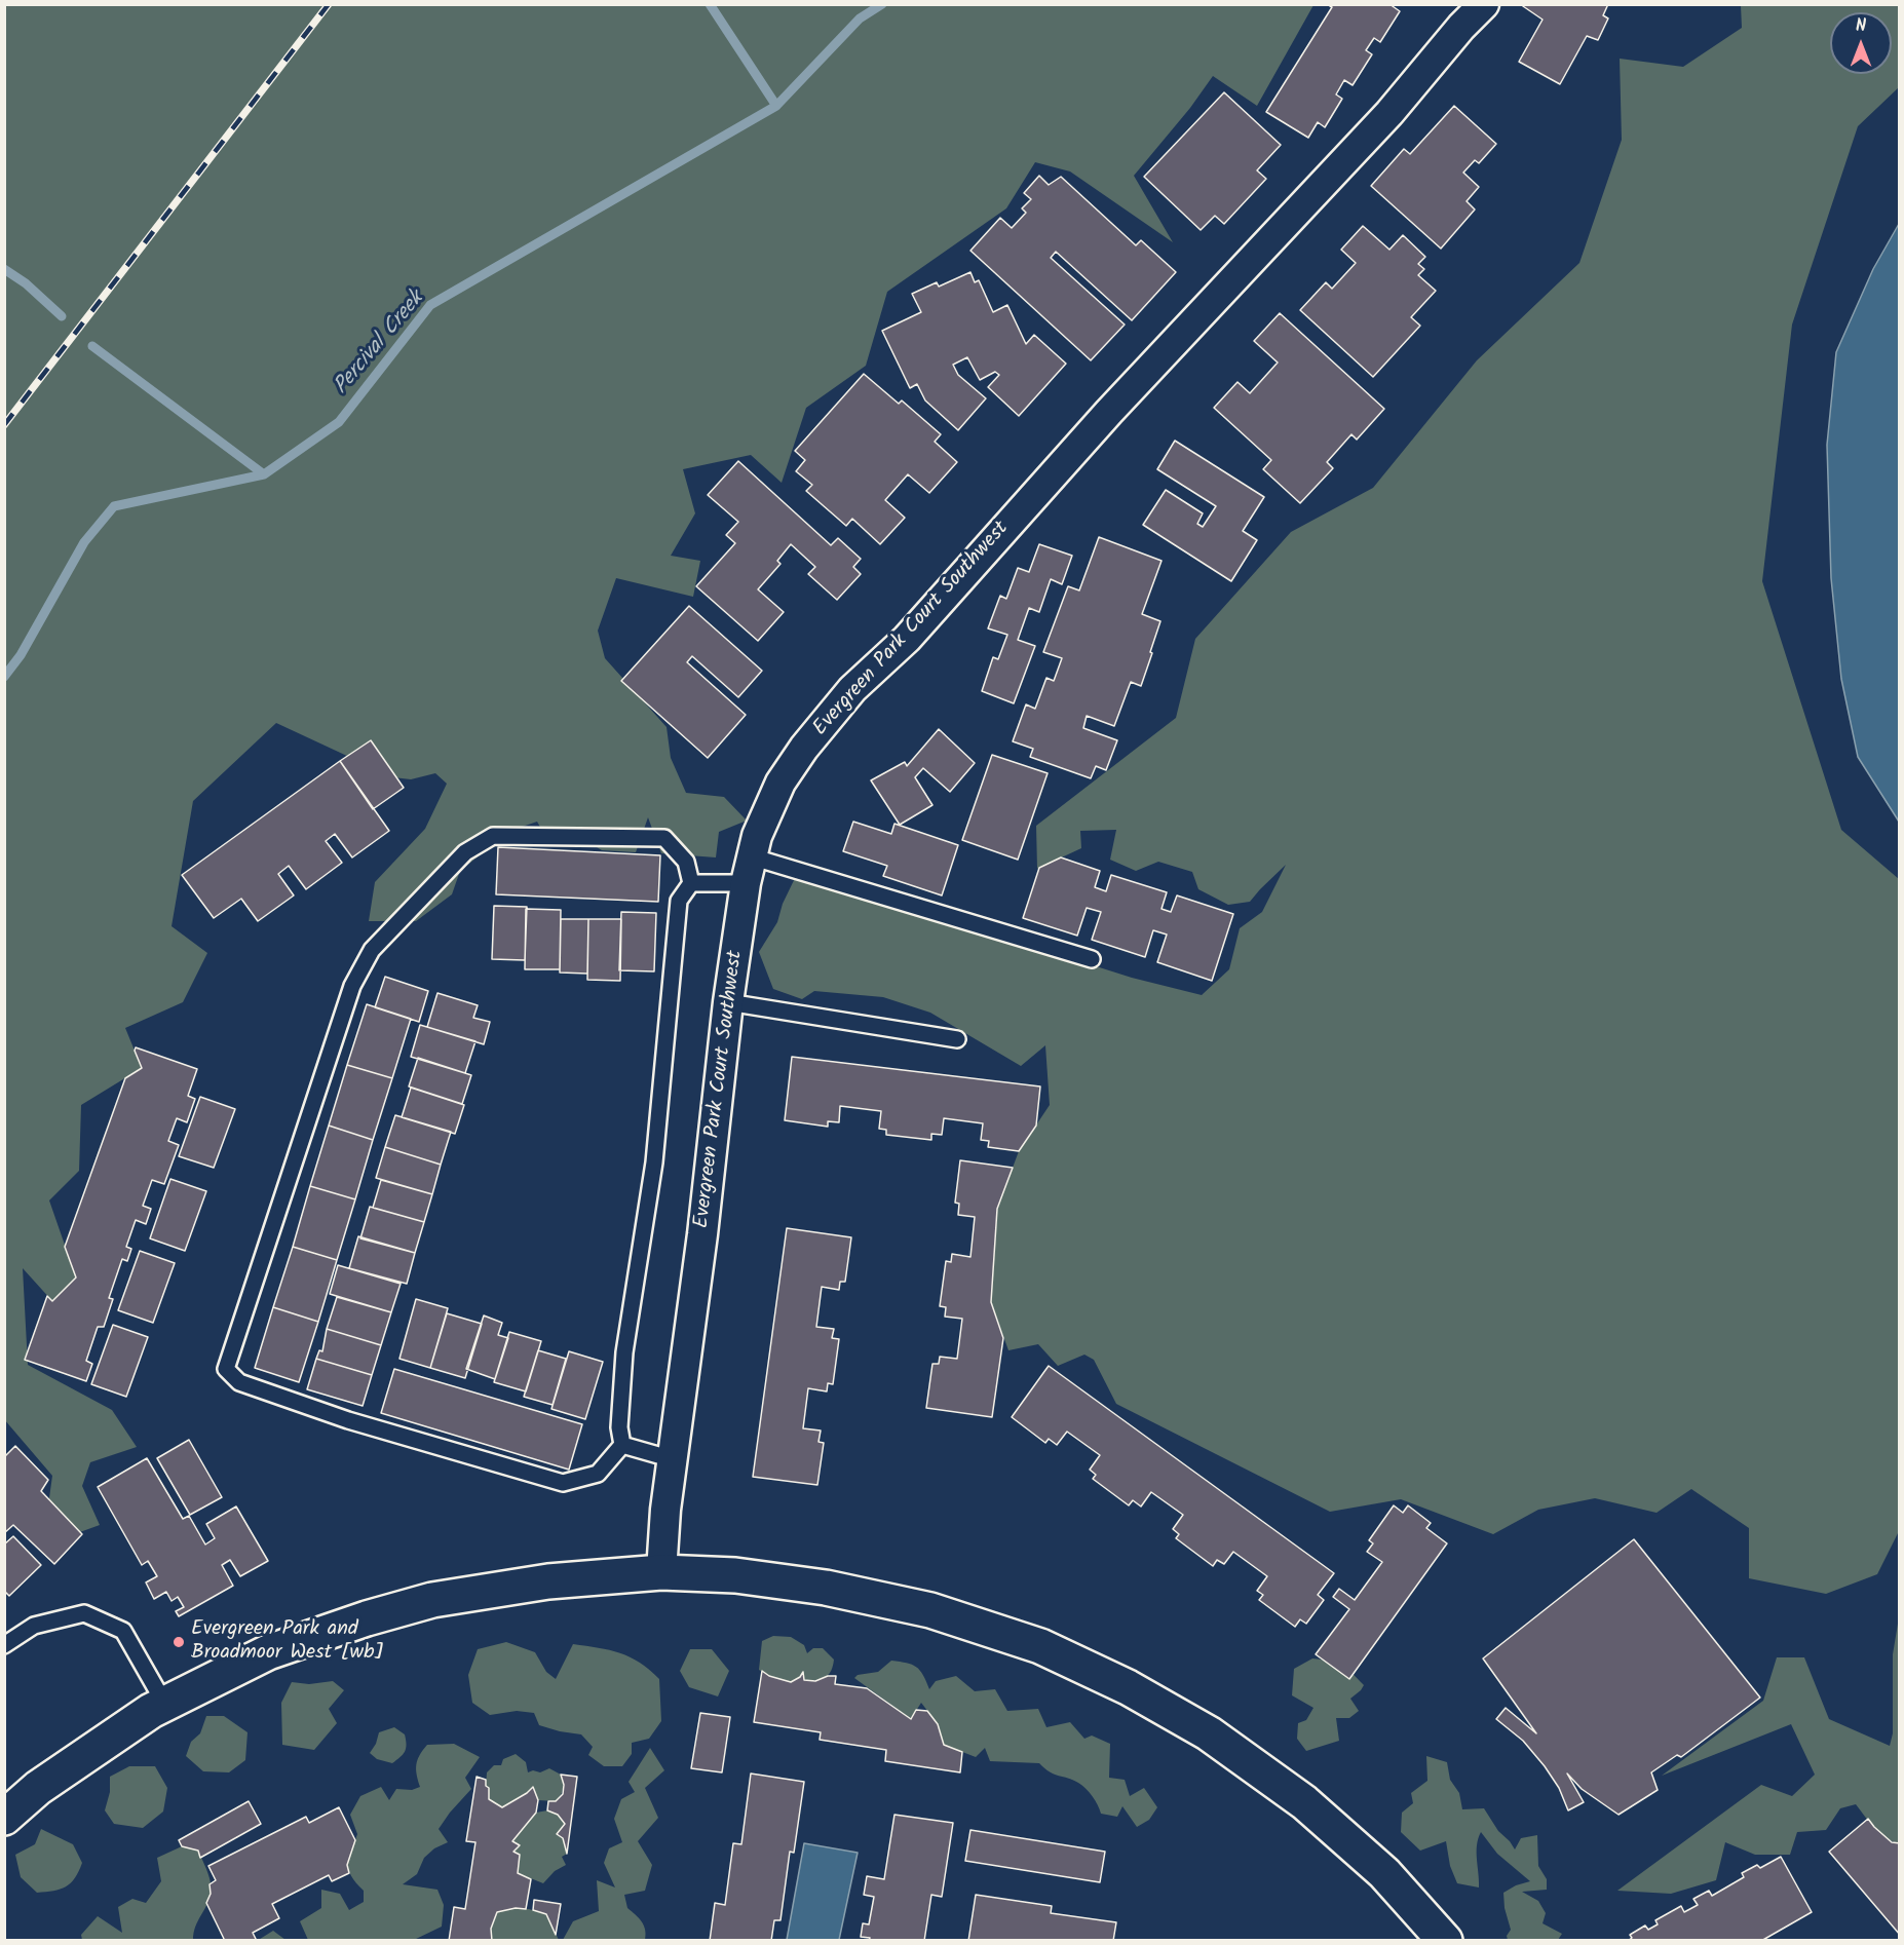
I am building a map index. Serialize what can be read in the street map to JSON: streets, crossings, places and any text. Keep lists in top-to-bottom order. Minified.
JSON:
{"streets":{"street":["Evergreen Park Court Southwest"]},"water":["Percival Creek"],"places":["Evergreen Park and Broadmoor West [wb]"],"north":"top"}
